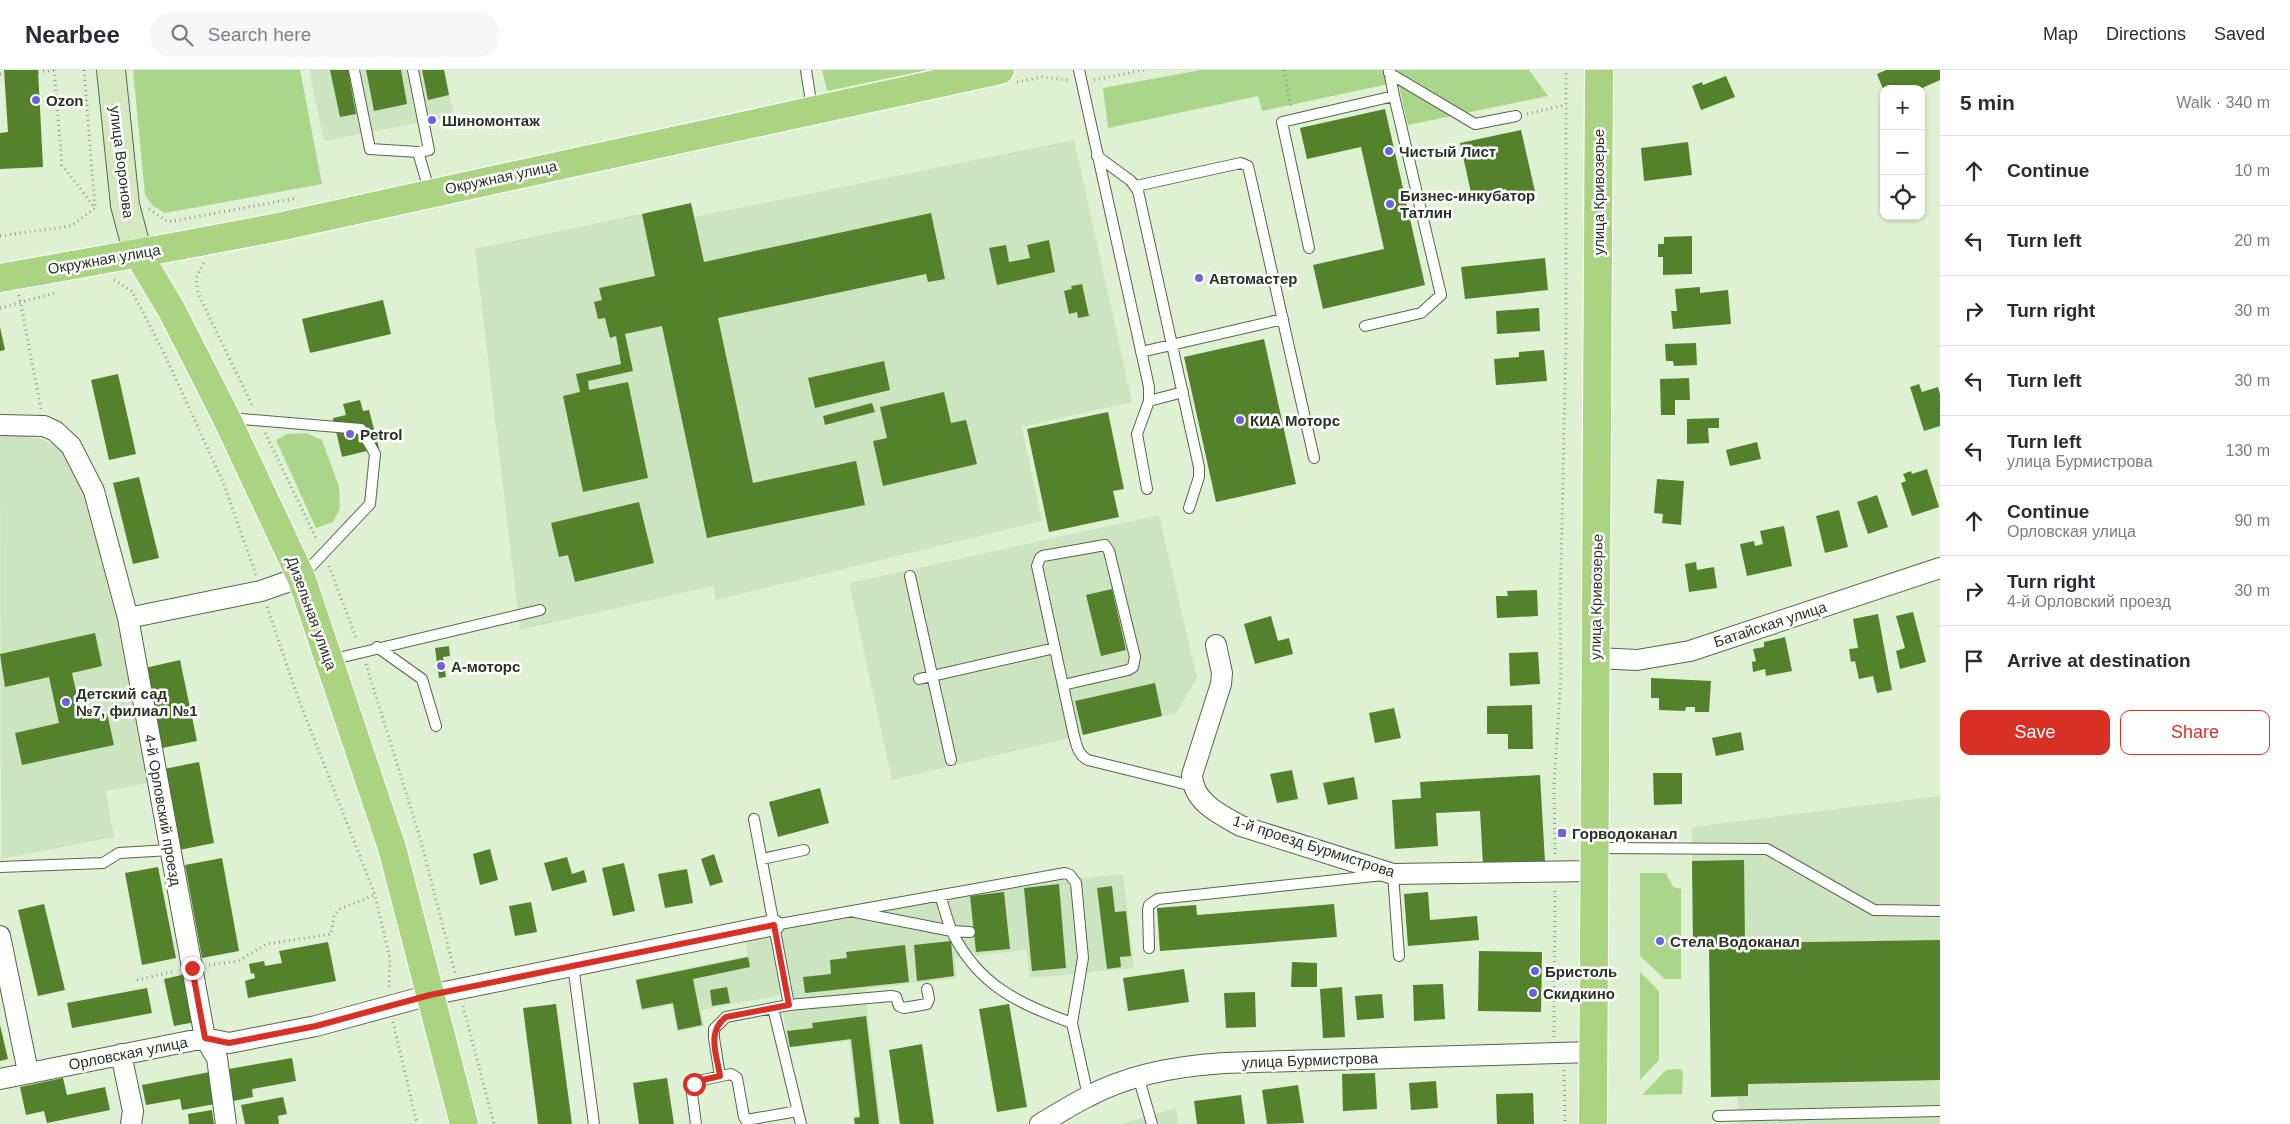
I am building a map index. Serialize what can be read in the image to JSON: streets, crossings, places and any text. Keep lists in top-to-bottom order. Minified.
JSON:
{"streets":{"main road":["улица Воронова","Окружная улица","улица Кривозерье","Дизельная улица"],"street":["Батайская улица","4-й Орловский проезд","1-й проезд Бурмистрова","Орловская улица","улица Бурмистрова"]},"crossings":[["улица Воронова","Окружная улица"],["улица Воронова","Дизельная улица"],["Окружная улица","Дизельная улица"],["улица Кривозерье","Батайская улица"],["улица Кривозерье","1-й проезд Бурмистрова"],["улица Кривозерье","улица Бурмистрова"],["Дизельная улица","Орловская улица"],["4-й Орловский проезд","Орловская улица"]],"places":{"other":["Ozon","Шиномонтаж","Чистый Лист","Бизнес-инкубатор Татлин","Автомастер","КИА Моторс","Petrol","А-моторс","Детский сад №7, филиал №1","Стела Водоканал","Бристоль","Скидкино"],"transit":["Горводоканал"]},"page":{"header":"Nearbee","search":"Search here","nav":["Map","Directions","Saved"],"heading":["5 min","Walk · 340 m"],"map_buttons":["+","−"],"list":[["Continue","10 m"],["Turn left","20 m"],["Turn right","30 m"],["Turn left","30 m"],["Turn left","улица Бурмистрова","130 m"],["Continue","Орловская улица","90 m"],["Turn right","4-й Орловский проезд","30 m"],"Arrive at destination"],"buttons":["Save","Share"]}}
